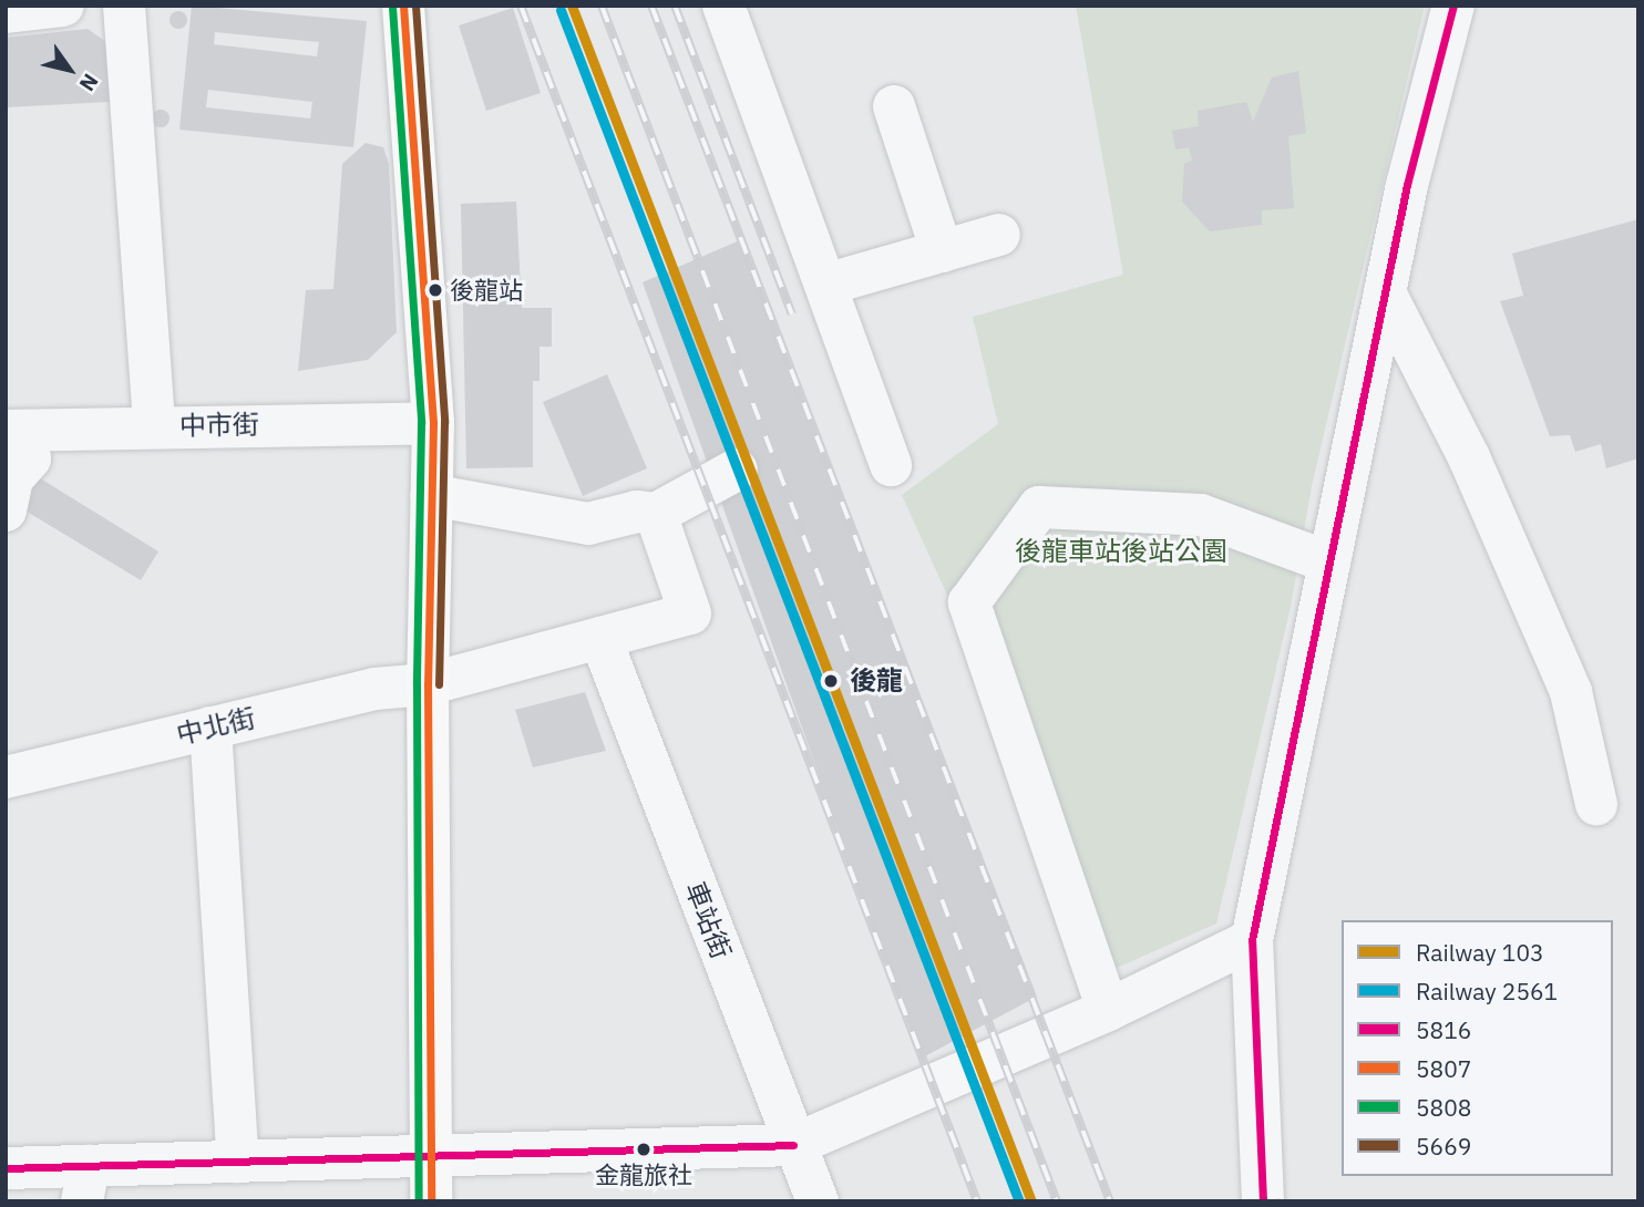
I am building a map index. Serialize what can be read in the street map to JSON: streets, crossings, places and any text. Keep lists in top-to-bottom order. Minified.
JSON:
{"streets":{"street":["中市街","中北街","車站街"]},"parks":["後龍車站後站公園"],"places":["後龍站","後龍","金龍旅社"],"lines":["rail line 103","transit line 5816","transit line 5807","transit line 5669","transit line 5808","rail line 2561"],"legend":["Railway 103","Railway 2561","5816","5807","5808","5669"],"north":"bottom right"}
